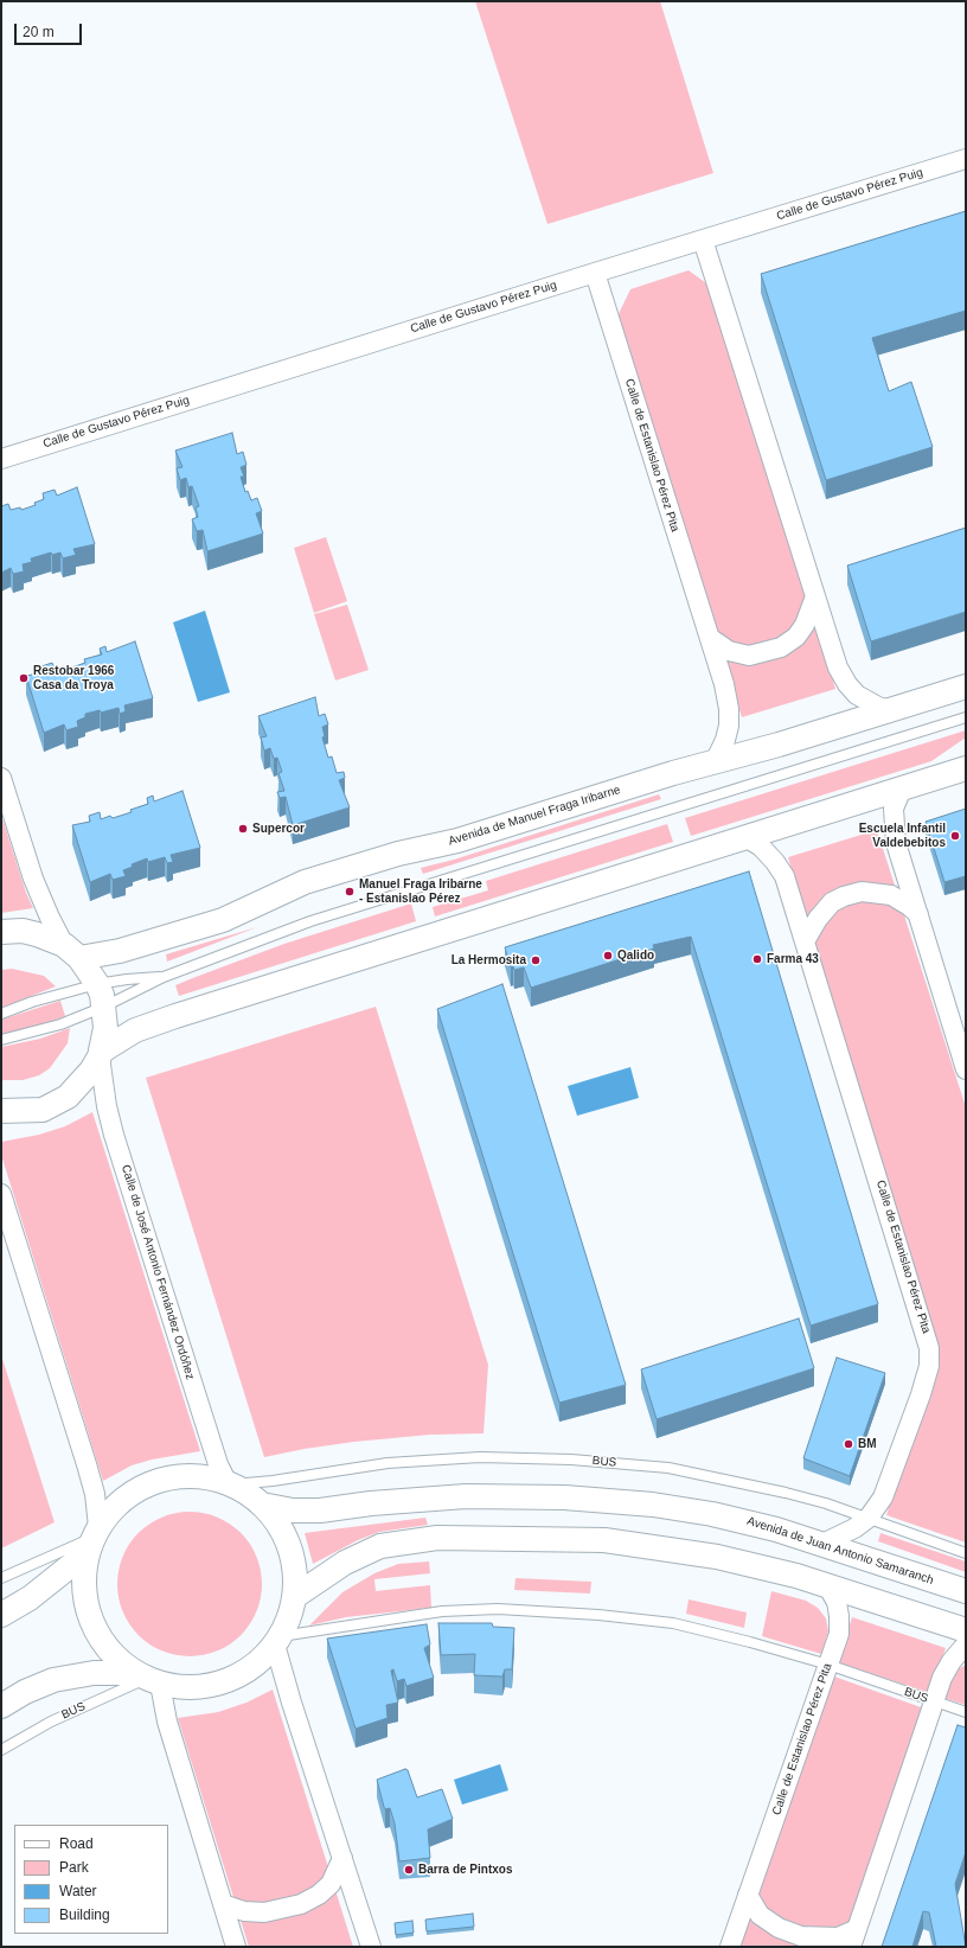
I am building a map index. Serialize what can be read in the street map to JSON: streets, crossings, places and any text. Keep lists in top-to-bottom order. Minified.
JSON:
{"streets":{"street":["Calle de Gustavo Pérez Puig","Calle de Estanislao Pérez Pita","Avenida de Manuel Fraga Iribarne","Calle de José Antonio Fernández Ordóñez","Avenida de Juan Antonio Samaranch"],"lane":["BUS"]},"crossings":[["Calle de Gustavo Pérez Puig","Calle de Estanislao Pérez Pita"],["Calle de Estanislao Pérez Pita","Avenida de Manuel Fraga Iribarne"],["Calle de Estanislao Pérez Pita","BUS"],["Calle de Estanislao Pérez Pita","Avenida de Juan Antonio Samaranch"],["Calle de José Antonio Fernández Ordóñez","BUS"]],"places":["Restobar 1966 Casa da Troya","Supercor","Escuela Infantil Valdebebitos","Manuel Fraga Iribarne - Estanislao Pérez","Qalido","Farma 43","La Hermosita","BM","Barra de Pintxos"],"legend":["Road","Park","Water","Building"],"scale_bar":"20 m"}
